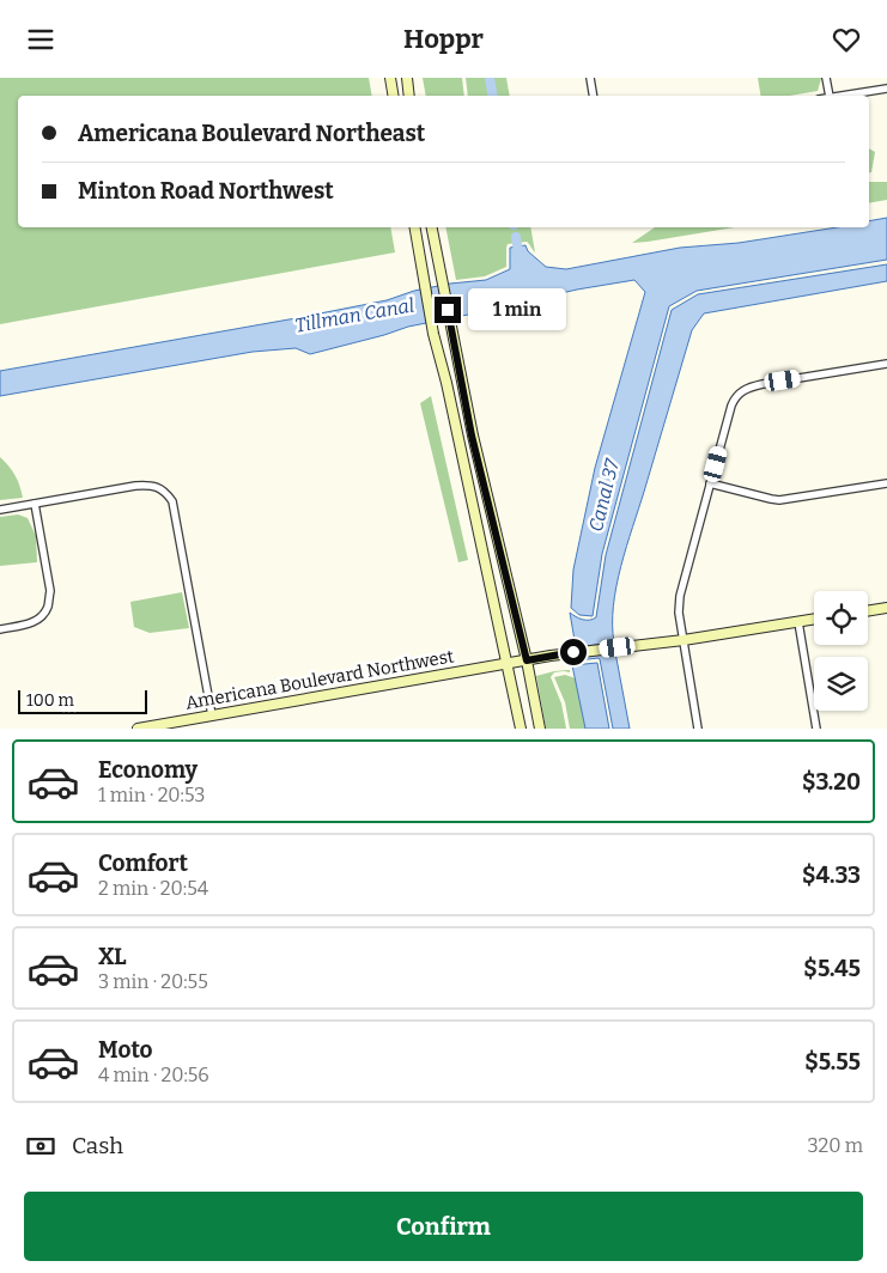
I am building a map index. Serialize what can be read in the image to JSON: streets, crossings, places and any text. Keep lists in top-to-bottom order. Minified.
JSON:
{"streets":{"main road":["Americana Boulevard Northwest"]},"water":["Tillman Canal","Canal 37"],"scale_bar":"100 m","page":{"header":"Hoppr","banner":["Americana Boulevard Northeast","Minton Road Northwest"],"bubble":"1 min","scale":"100 m","list":[{"name":"Economy","note":"1 min · 20:53","value":"$3.20"},{"name":"Comfort","note":"2 min · 20:54","value":"$4.33"},{"name":"XL","note":"3 min · 20:55","value":"$5.45"},{"name":"Moto","note":"4 min · 20:56","value":"$5.55"}],"pay":["Cash","320 m"],"buttons":"Confirm"}}
